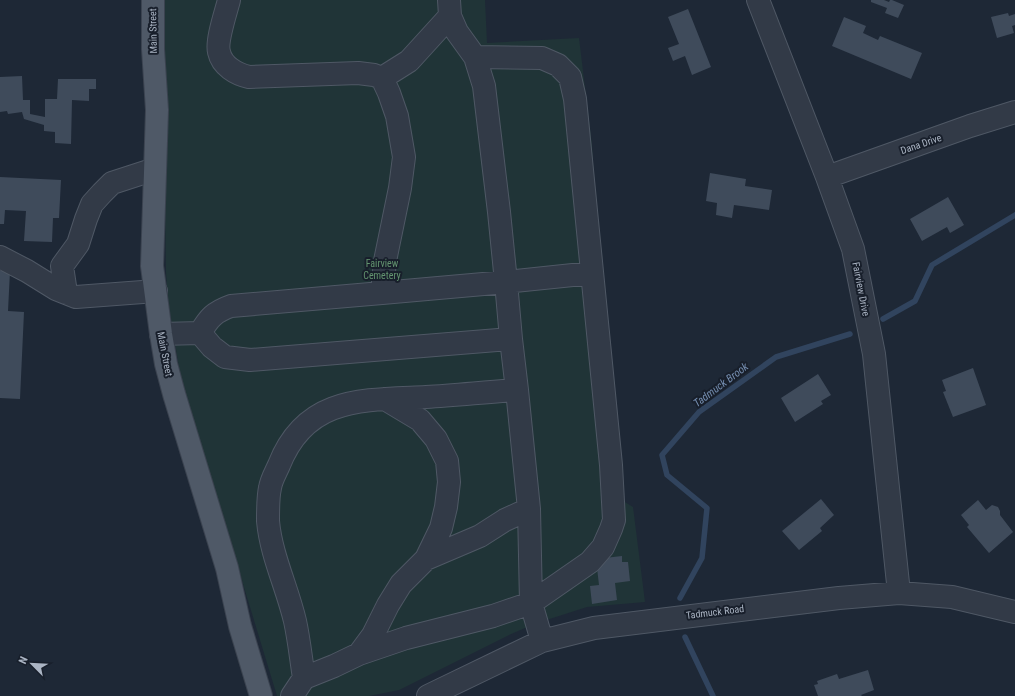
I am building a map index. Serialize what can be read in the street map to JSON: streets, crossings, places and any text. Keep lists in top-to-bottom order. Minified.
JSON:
{"streets":{"main road":["Main Street"],"street":["Dana Drive","Fairview Drive","Tadmuck Road"]},"crossings":[["Dana Drive","Fairview Drive"],["Fairview Drive","Tadmuck Road"]],"water":["Tadmuck Brook"],"parks":["Fairview Cemetery"],"north":"top left"}
